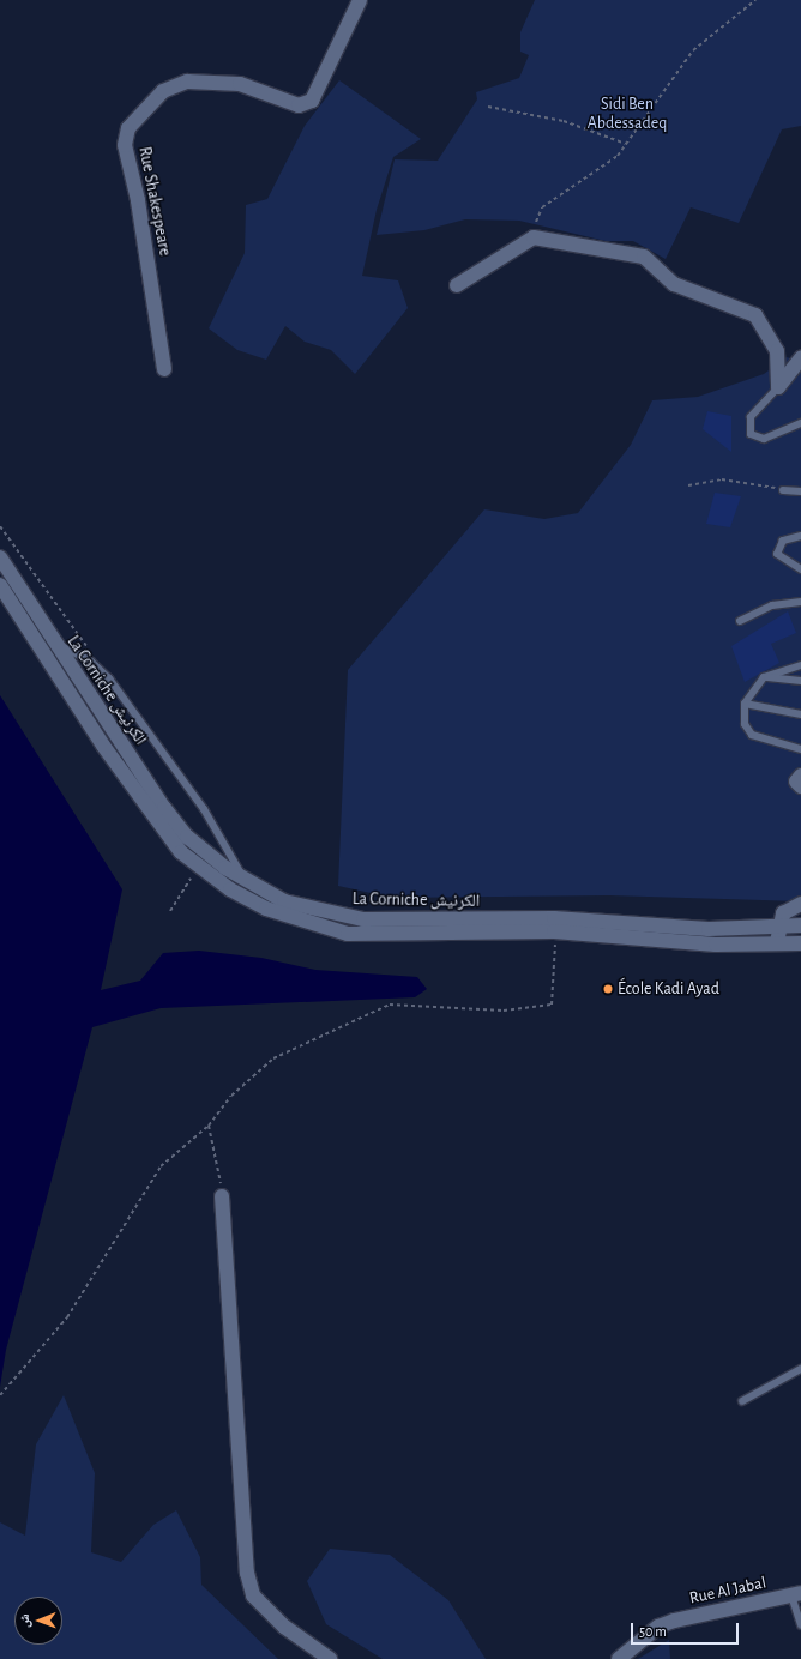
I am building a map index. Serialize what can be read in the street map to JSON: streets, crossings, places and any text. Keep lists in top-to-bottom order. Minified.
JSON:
{"streets":{"main road":["Rue Shakespeare","La Corniche الكرنيش","Rue Al Jabal"]},"parks":["Sidi Ben Abdessadeq"],"places":["École Kadi Ayad"],"scale_bar":"50 m","north":"left"}
